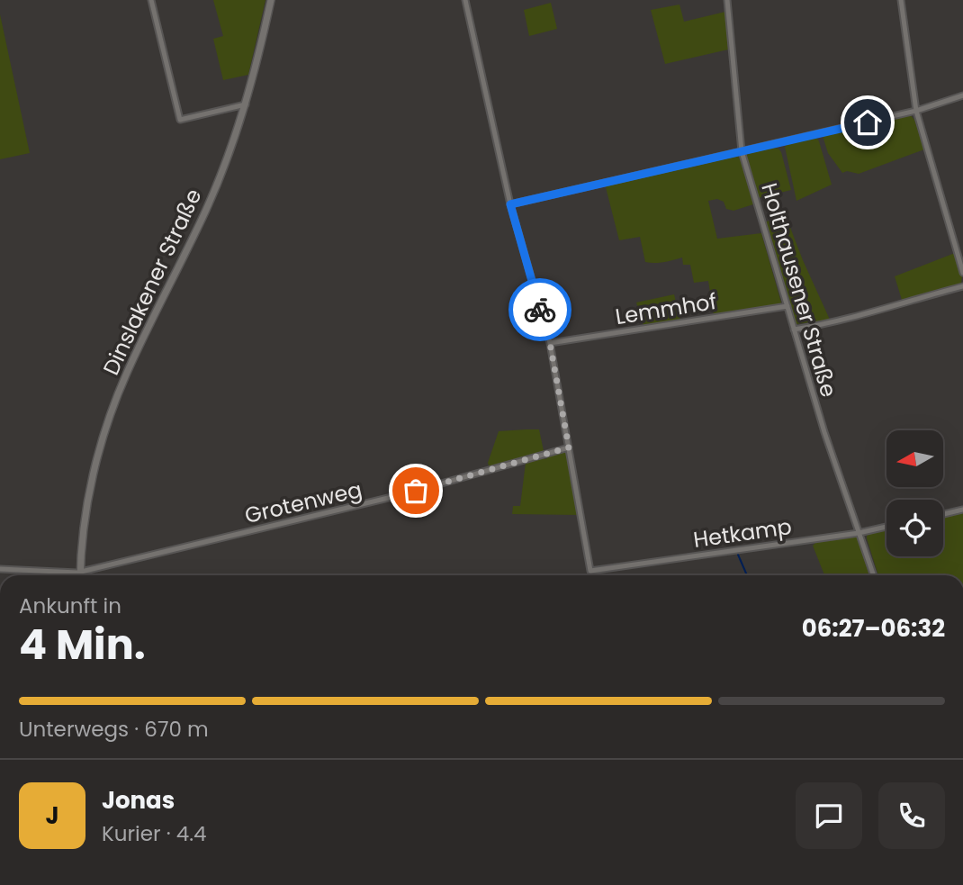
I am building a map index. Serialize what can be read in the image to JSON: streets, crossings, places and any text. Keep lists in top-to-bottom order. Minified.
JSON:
{"streets":{"main road":["Dinslakener Straße"],"street":["Holthausener Straße","Lemmhof","Grotenweg","Hetkamp"]},"crossings":[["Dinslakener Straße","Grotenweg"],["Holthausener Straße","Lemmhof"],["Holthausener Straße","Hetkamp"],["Grotenweg","Hetkamp"]],"north":"left","page":{"heading":["4 Min.","Ankunft in","06:27–06:32"],"panel":["Jonas","Kurier · 4.4"],"bar":"Unterwegs · 670 m","round":"J"}}
